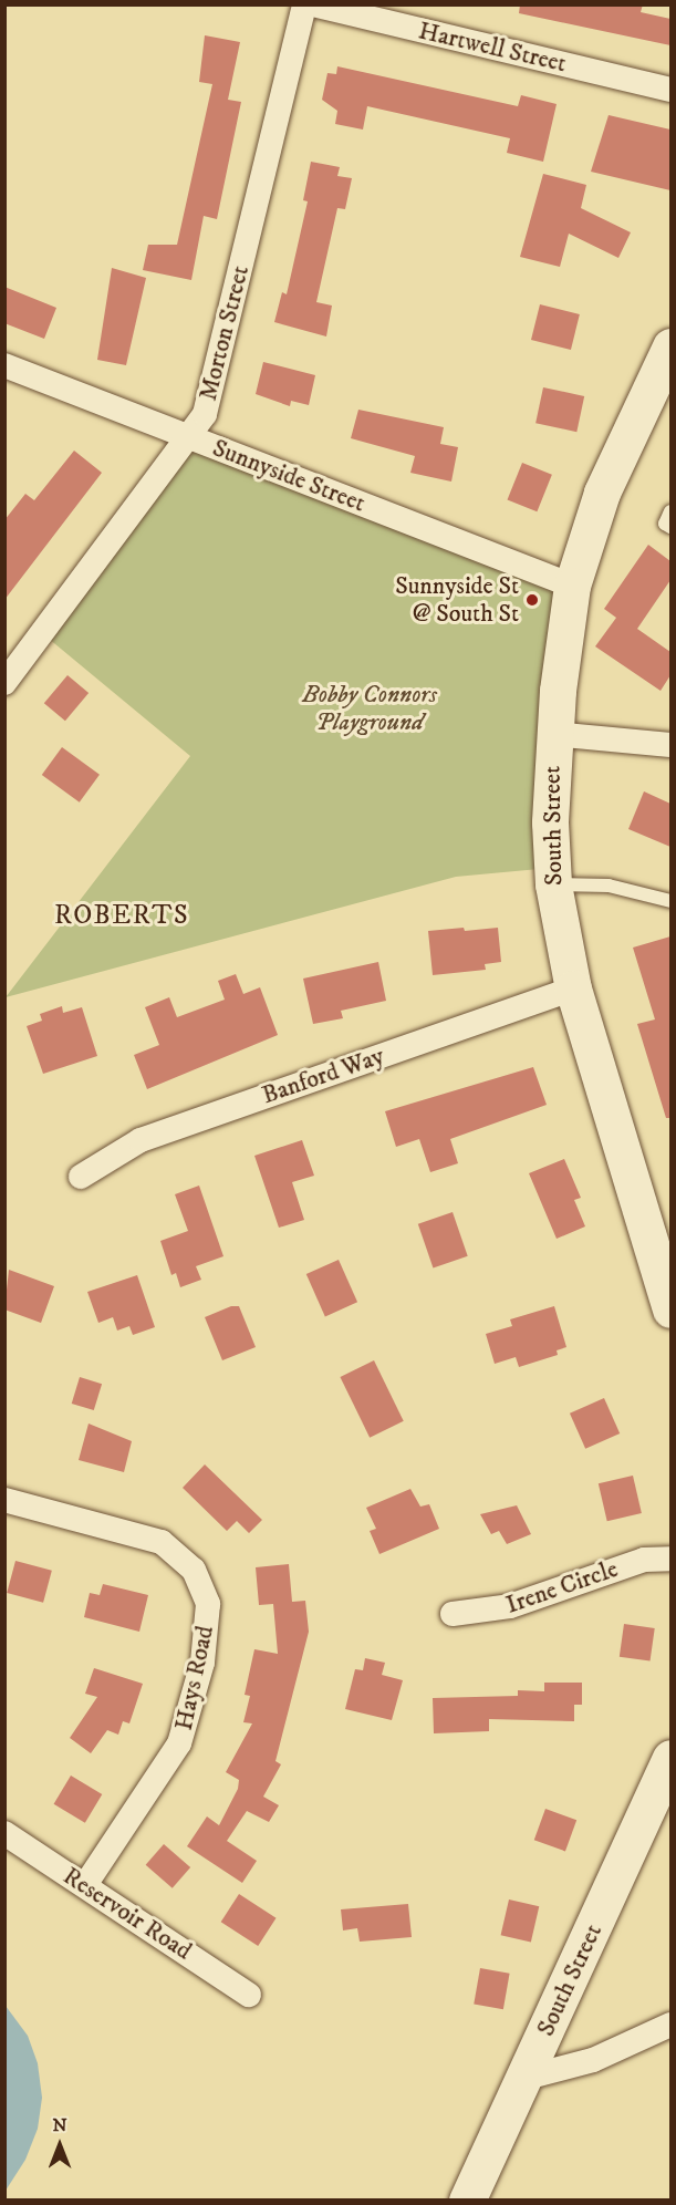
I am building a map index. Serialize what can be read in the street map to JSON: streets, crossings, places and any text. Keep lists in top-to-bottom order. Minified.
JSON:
{"streets":{"main road":["South Street"],"street":["Hartwell Street","Morton Street","Sunnyside Street","Banford Way","Irene Circle","Hays Road","Reservoir Road"]},"crossings":[["Morton Street","Sunnyside Street"],["Sunnyside Street","South Street"],["South Street","Banford Way"],["Hays Road","Reservoir Road"]],"districts":["ROBERTS"],"parks":["Bobby Connors Playground"],"places":["Sunnyside St @ South St"],"north":"top"}
